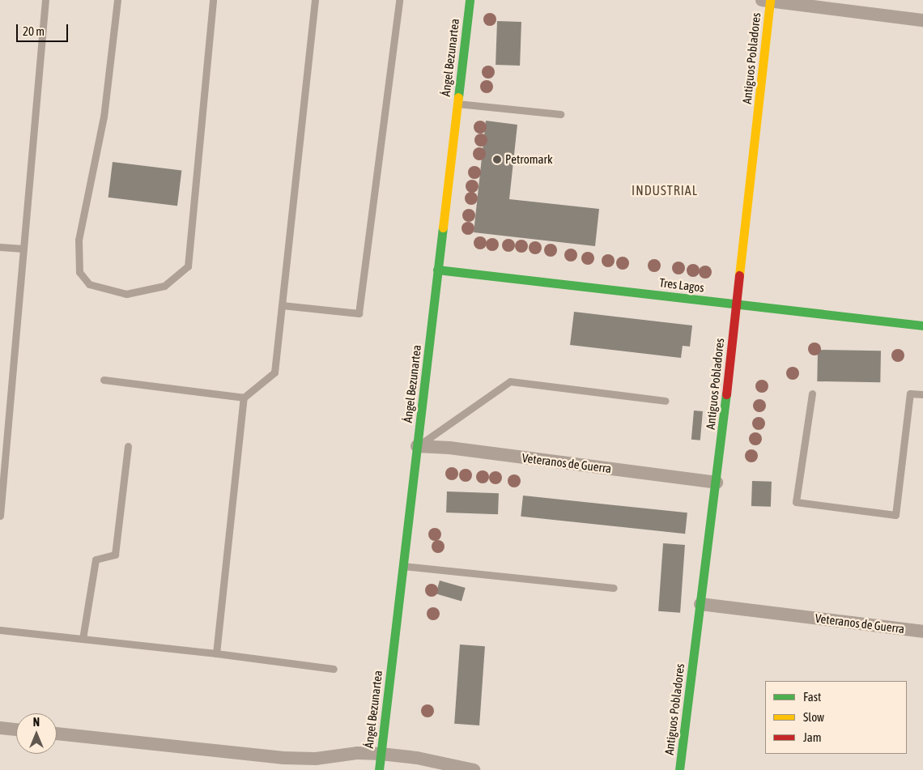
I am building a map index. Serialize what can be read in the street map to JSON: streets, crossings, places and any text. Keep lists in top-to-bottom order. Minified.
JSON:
{"streets":{"street":["Ángel Bezunartea","Antiguos Pobladores","Tres Lagos","Veteranos de Guerra"]},"crossings":[["Ángel Bezunartea","Tres Lagos"],["Ángel Bezunartea","Veteranos de Guerra"],["Antiguos Pobladores","Tres Lagos"],["Antiguos Pobladores","Veteranos de Guerra"]],"districts":["INDUSTRIAL"],"places":["Petromark"],"legend":["Fast","Slow","Jam"],"scale_bar":"20 m","north":"top"}
